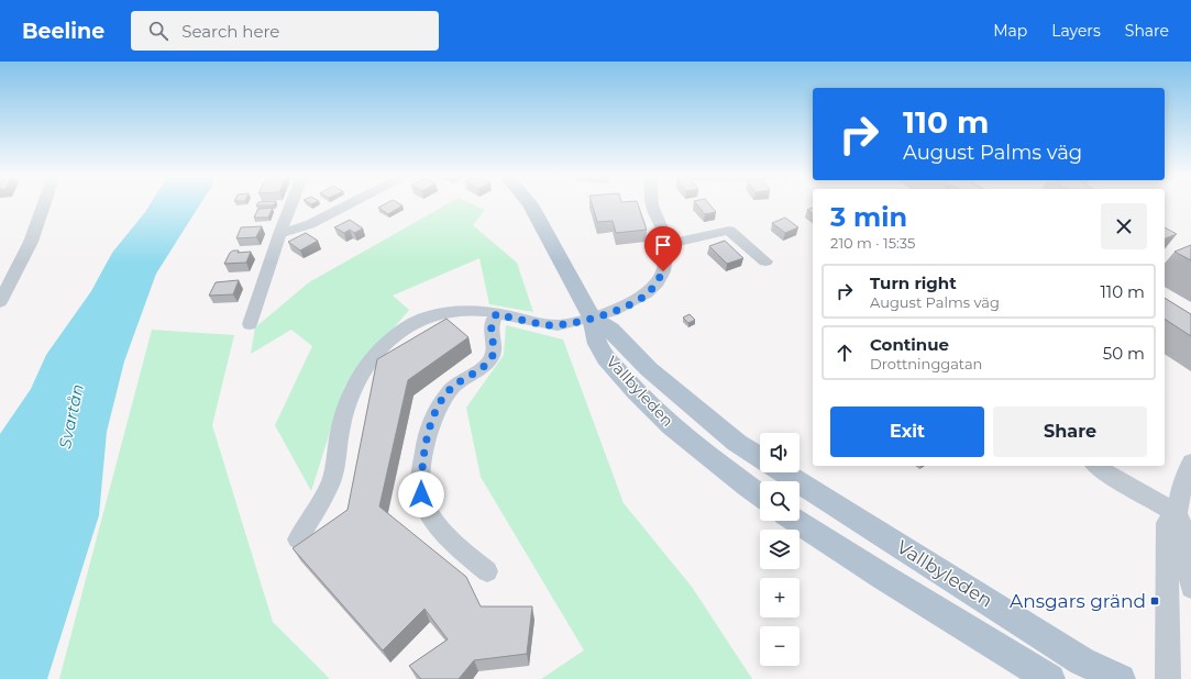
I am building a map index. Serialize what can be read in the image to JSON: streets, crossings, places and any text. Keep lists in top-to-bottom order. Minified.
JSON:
{"streets":{"main road":["Vallbyleden"]},"water":["Svartån"],"places":{"transit":["Ansgars gränd"]},"page":{"header":"Beeline","search":"Search here","nav":["Map","Layers","Share"],"turn":["110 m","August Palms väg"],"heading":["3 min","210 m · 15:35"],"list":[{"name":"Turn right","note":"August Palms väg","value":"110 m"},{"name":"Continue","note":"Drottninggatan","value":"50 m"}],"buttons":["Exit","Share"],"map_buttons":["+","−"]}}
